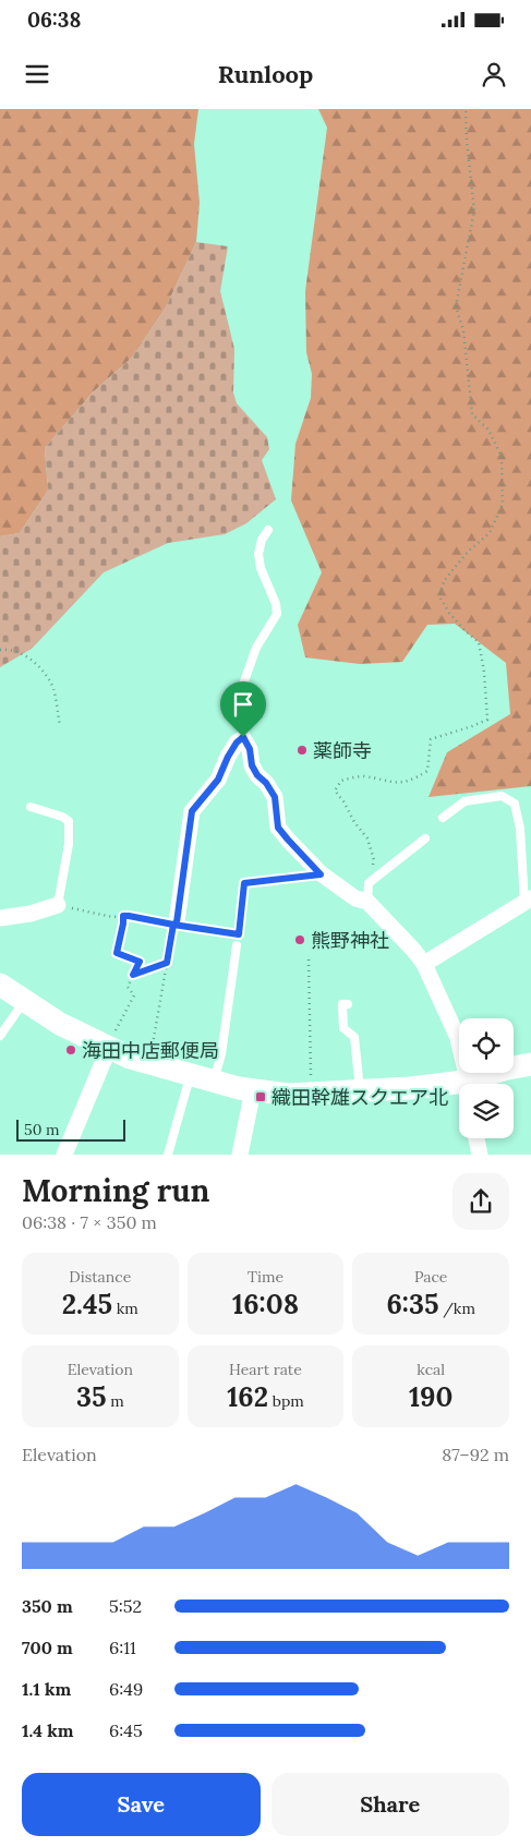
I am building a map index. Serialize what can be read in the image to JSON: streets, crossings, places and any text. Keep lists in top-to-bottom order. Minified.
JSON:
{"places":{"other":["薬師寺","熊野神社","海田中店郵便局"],"transit":["織田幹雄スクエア北"]},"scale_bar":"50 m","page":{"status":"06:38","header":"Runloop","scale":"50 m","heading":["Morning run","06:38 · 7 × 350 m"],"stats":[["Distance","2.45 km"],["Time","16:08"],["Pace","6:35 /km"],["Elevation","35 m"],["Heart rate","162 bpm"],["kcal","190"]],"chart":["Elevation","87–92 m"],"list":[{"name":"350 m","note":"5:52"},{"name":"700 m","note":"6:11"},{"name":"1.1 km","note":"6:49"},{"name":"1.4 km","note":"6:45"}],"buttons":["Save","Share"]}}
